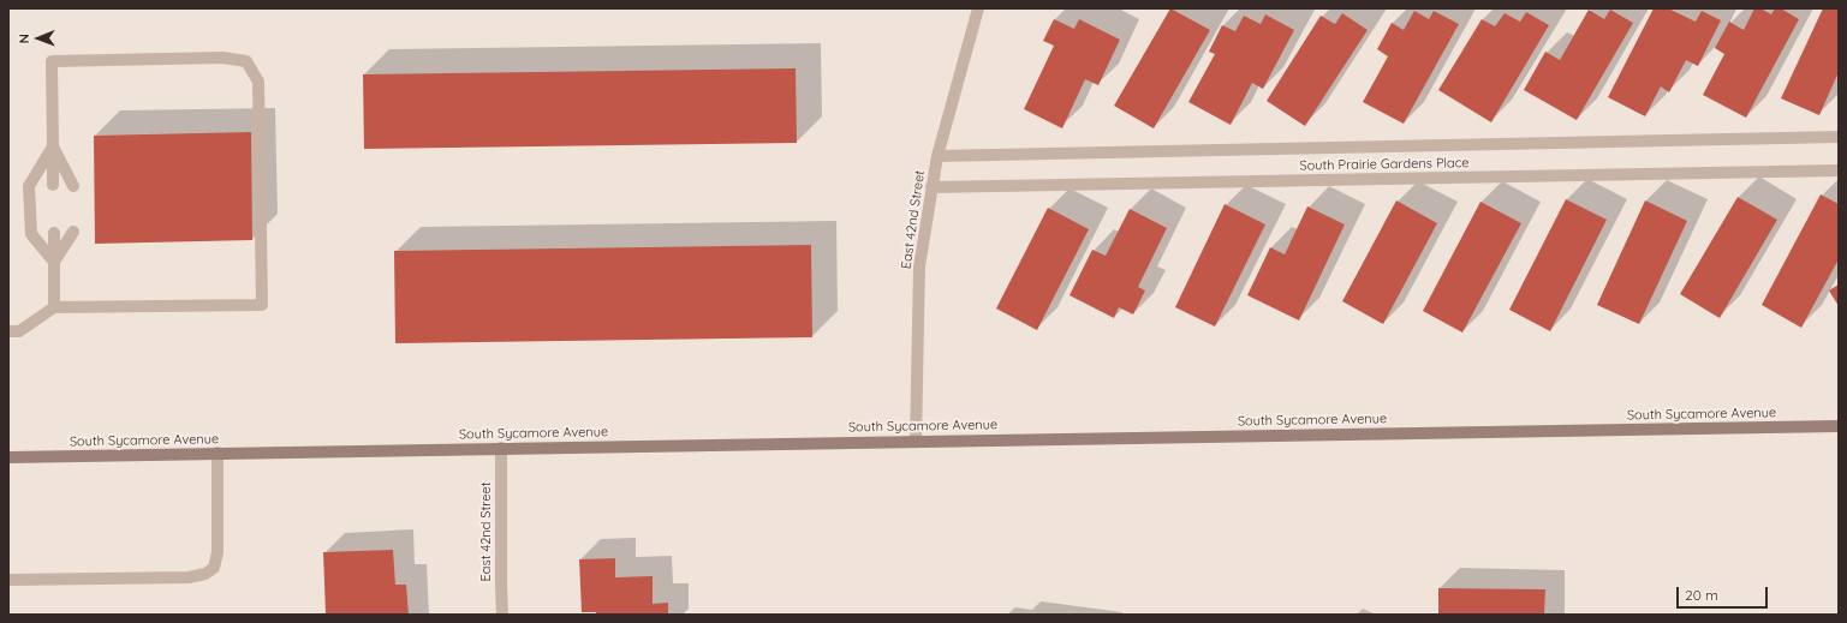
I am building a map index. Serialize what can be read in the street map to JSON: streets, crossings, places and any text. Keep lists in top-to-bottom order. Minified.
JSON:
{"streets":{"main road":["South Sycamore Avenue"],"street":["South Prairie Gardens Place","East 42nd Street"]},"crossings":[["South Prairie Gardens Place","East 42nd Street"],["East 42nd Street","South Sycamore Avenue"]],"scale_bar":"20 m","north":"left"}
